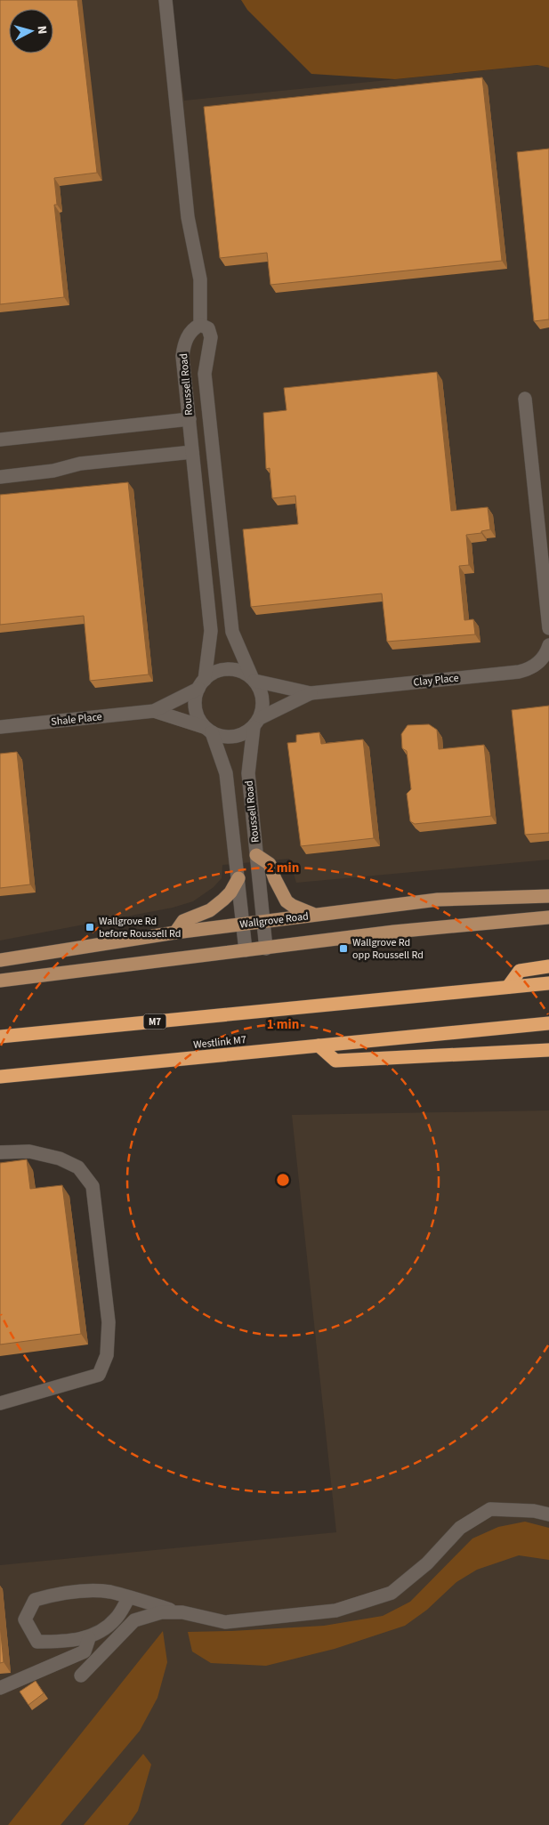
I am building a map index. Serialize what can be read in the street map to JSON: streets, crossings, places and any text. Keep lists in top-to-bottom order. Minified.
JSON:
{"streets":{"highway":["M7","Westlink M7"],"main road":["Wallgrove Road"],"street":["Roussell Road","Clay Place","Shale Place"]},"crossings":[["Roussell Road","Clay Place"],["Roussell Road","Shale Place"],["Roussell Road","Wallgrove Road"],["Clay Place","Shale Place"]],"places":{"transit":["Wallgrove Rd before Roussell Rd","Wallgrove Rd opp Roussell Rd"]},"north":"right","rings":["2 min","1 min"]}
